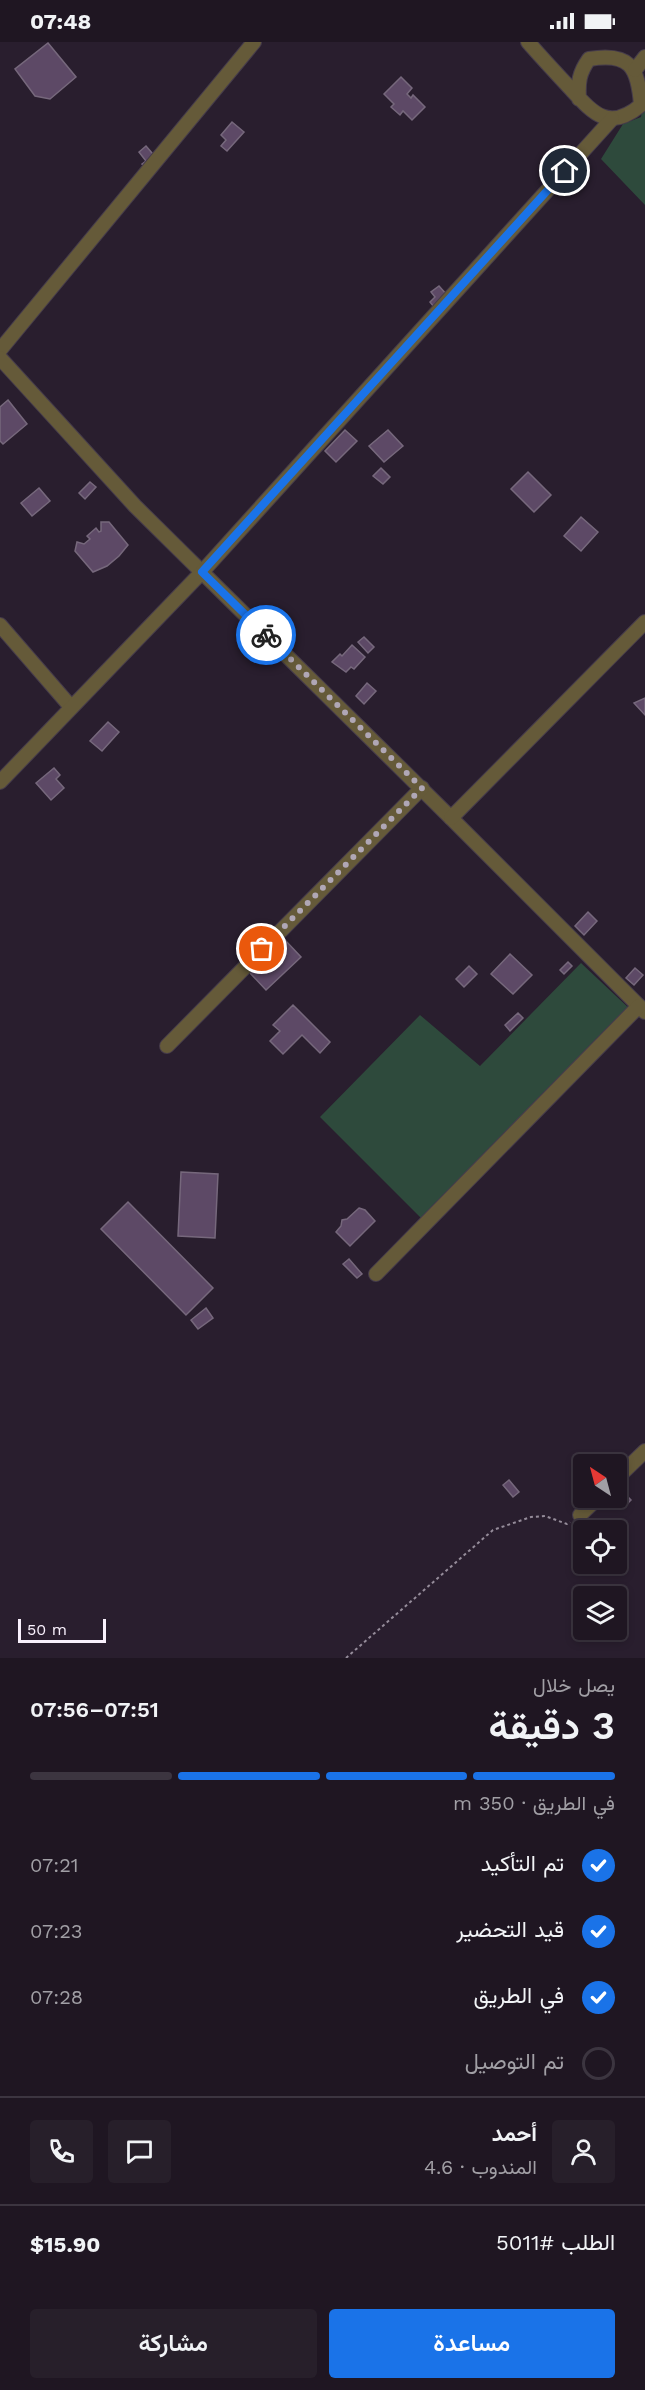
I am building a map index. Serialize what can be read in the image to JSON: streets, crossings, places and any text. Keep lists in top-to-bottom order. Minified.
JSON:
{"scale_bar":"50 m","north":"top left","page":{"status":"07:48","scale":"50 m","heading":["3 دقيقة","يصل خلال","07:51–07:56"],"panel":["أحمد","المندوب · 4.6","الطلب #5011","$15.90"],"bar":"في الطريق · 350 m","list":[["تم التأكيد","07:21"],["قيد التحضير","07:23"],["في الطريق","07:28"],"تم التوصيل"],"buttons":["مساعدة","مشاركة"]}}
